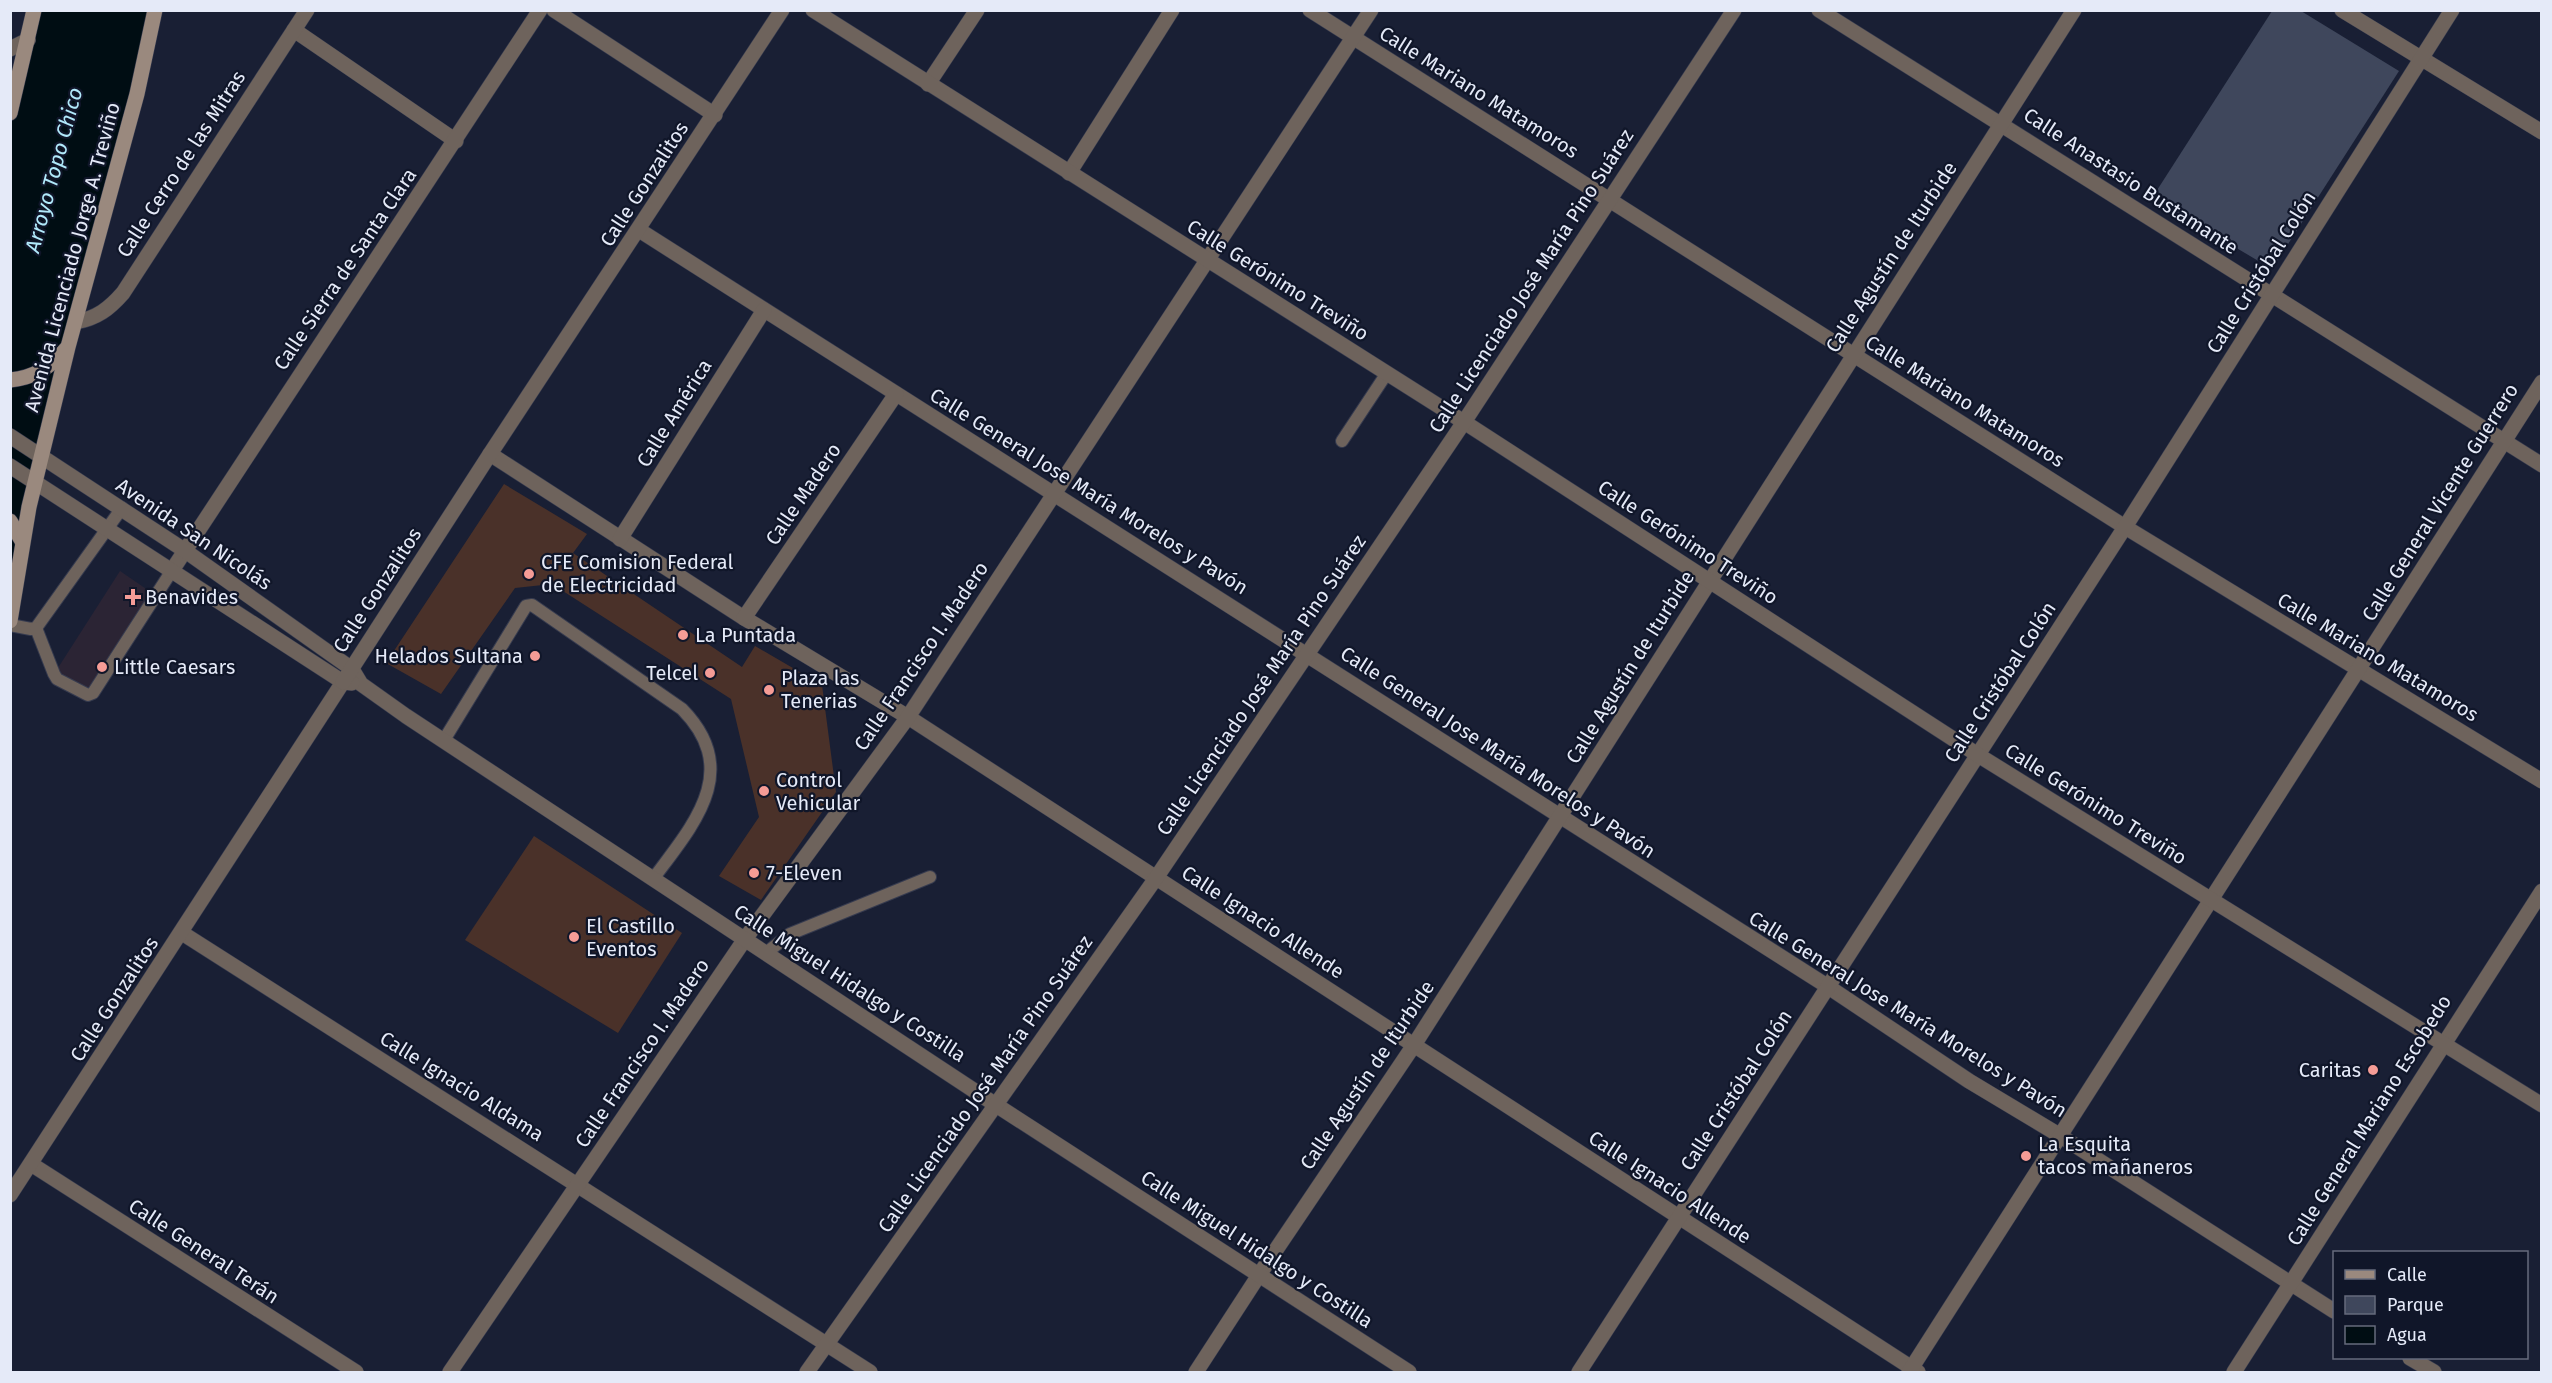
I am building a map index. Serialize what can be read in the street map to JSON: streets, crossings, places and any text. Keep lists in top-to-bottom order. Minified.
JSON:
{"streets":{"main road":["Avenida Licenciado Jorge A. Treviño"],"street":["Calle Mariano Matamoros","Calle Cerro de las Mitras","Calle Anastasio Bustamante","Calle Gonzalitos","Calle Agustín de Iturbide","Calle Sierra de Santa Clara","Calle Cristóbal Colón","Calle Gerónimo Treviño","Calle Licenciado José María Pino Suárez","Calle América","Calle General Jose María Morelos y Pavón","Calle Madero","Calle General Vicente Guerrero","Avenida San Nicolás","Calle Francisco I. Madero","Calle Ignacio Allende","Calle Miguel Hidalgo y Costilla","Calle Ignacio Aldama","Calle General Mariano Escobedo","Calle General Terán"]},"crossings":[["Calle Mariano Matamoros","Calle Agustín de Iturbide"],["Calle Mariano Matamoros","Calle Cristóbal Colón"],["Calle Mariano Matamoros","Calle Licenciado José María Pino Suárez"],["Calle Mariano Matamoros","Calle General Vicente Guerrero"],["Calle Mariano Matamoros","Calle Francisco I. Madero"],["Calle Cerro de las Mitras","Avenida Licenciado Jorge A. Treviño"],["Calle Anastasio Bustamante","Calle Agustín de Iturbide"],["Calle Anastasio Bustamante","Calle Cristóbal Colón"],["Calle Anastasio Bustamante","Calle General Vicente Guerrero"],["Calle Gonzalitos","Calle General Jose María Morelos y Pavón"],["Calle Gonzalitos","Avenida San Nicolás"],["Calle Gonzalitos","Calle Ignacio Allende"],["Calle Gonzalitos","Calle Miguel Hidalgo y Costilla"],["Calle Gonzalitos","Calle Ignacio Aldama"],["Calle Gonzalitos","Calle General Terán"],["Avenida Licenciado Jorge A. Treviño","Avenida San Nicolás"],["Calle Agustín de Iturbide","Calle Gerónimo Treviño"],["Calle Agustín de Iturbide","Calle General Jose María Morelos y Pavón"],["Calle Agustín de Iturbide","Calle Ignacio Allende"],["Calle Agustín de Iturbide","Calle Miguel Hidalgo y Costilla"],["Calle Sierra de Santa Clara","Avenida San Nicolás"],["Calle Cristóbal Colón","Calle Gerónimo Treviño"],["Calle Cristóbal Colón","Calle General Jose María Morelos y Pavón"],["Calle Cristóbal Colón","Calle Ignacio Allende"],["Calle Gerónimo Treviño","Calle Licenciado José María Pino Suárez"],["Calle Gerónimo Treviño","Calle General Vicente Guerrero"],["Calle Gerónimo Treviño","Calle Francisco I. Madero"],["Calle Gerónimo Treviño","Calle General Mariano Escobedo"],["Calle Licenciado José María Pino Suárez","Calle General Jose María Morelos y Pavón"],["Calle Licenciado José María Pino Suárez","Calle Ignacio Allende"],["Calle Licenciado José María Pino Suárez","Calle Miguel Hidalgo y Costilla"],["Calle Licenciado José María Pino Suárez","Calle Ignacio Aldama"],["Calle América","Calle General Jose María Morelos y Pavón"],["Calle América","Calle Ignacio Allende"],["Calle General Jose María Morelos y Pavón","Calle Madero"],["Calle General Jose María Morelos y Pavón","Calle General Vicente Guerrero"],["Calle General Jose María Morelos y Pavón","Calle Francisco I. Madero"],["Calle General Jose María Morelos y Pavón","Calle General Mariano Escobedo"],["Calle Madero","Calle Ignacio Allende"],["Calle General Vicente Guerrero","Calle Ignacio Allende"],["Avenida San Nicolás","Calle Miguel Hidalgo y Costilla"],["Calle Francisco I. Madero","Calle Ignacio Allende"],["Calle Francisco I. Madero","Calle Miguel Hidalgo y Costilla"],["Calle Francisco I. Madero","Calle Ignacio Aldama"]],"water":["Arroyo Topo Chico"],"places":{"other":["CFE Comision Federal de Electricidad","La Puntada","Helados Sultana","Little Caesars","Telcel","Plaza las Tenerias","Control Vehicular","7-Eleven","El Castillo Eventos","Caritas","La Esquita tacos mañaneros"],"health":["Benavides"]},"legend":["Calle","Parque","Agua"]}
